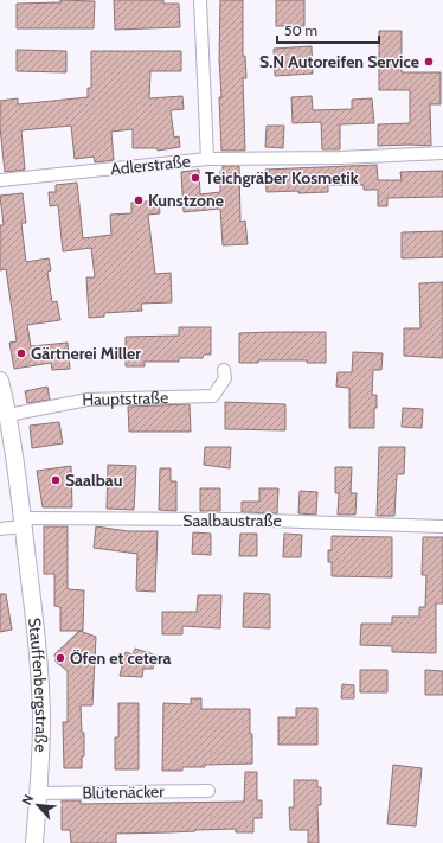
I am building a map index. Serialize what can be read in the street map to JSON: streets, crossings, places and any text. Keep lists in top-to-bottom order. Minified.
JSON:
{"streets":{"street":["Adlerstraße","Hauptstraße","Saalbaustraße","Stauffenbergstraße","Blütenäcker"]},"crossings":[["Saalbaustraße","Stauffenbergstraße"],["Stauffenbergstraße","Blütenäcker"]],"places":["S.N Autoreifen Service","Teichgräber Kosmetik","Kunstzone","Gärtnerei Miller","Saalbau","Öfen et cetera"],"scale_bar":"50 m","north":"top left"}
